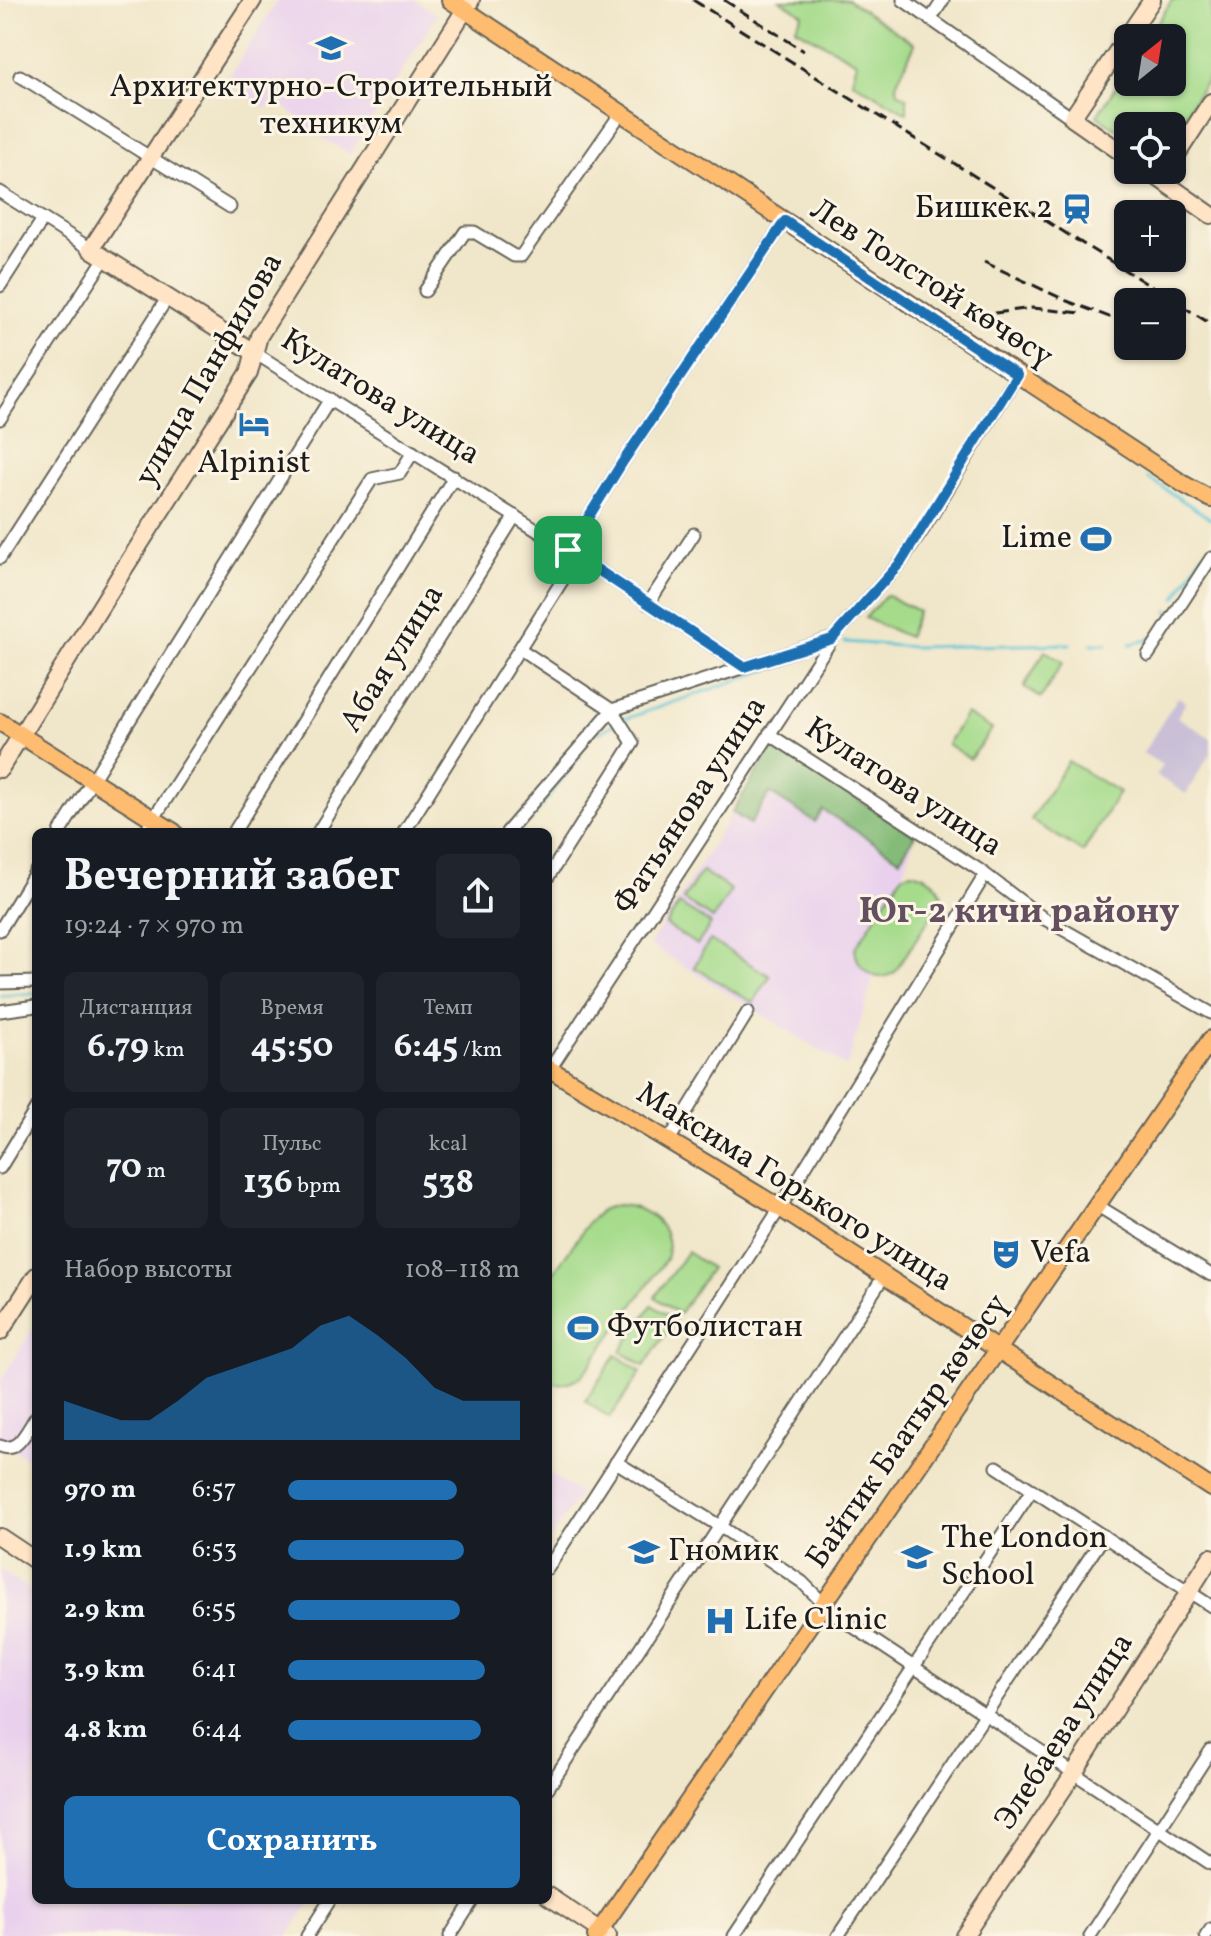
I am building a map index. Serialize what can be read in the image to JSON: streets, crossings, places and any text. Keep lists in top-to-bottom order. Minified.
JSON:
{"streets":{"main road":["Лев Толстой көчөсү","Максима Горького улица","Байтик Баатыр көчөсү"],"street":["улица Панфилова","Кулатова улица","Абая улица","Фатьянова улица","Элебаева улица"]},"crossings":[["Лев Толстой көчөсү","улица Панфилова"],["Лев Толстой көчөсү","Фатьянова улица"],["улица Панфилова","Кулатова улица"],["Кулатова улица","Абая улица"],["Кулатова улица","Фатьянова улица"],["Максима Горького улица","Байтик Баатыр көчөсү"]],"districts":["Юг-2 кичи району"],"places":{"school or university":["Архитектурно-Строительный техникум","Гномик","The London School"],"station":["Бишкек 2"],"hotel":["Alpinist"],"sports":["Lime","Футболистан"],"theatre":["Vefa"],"hospital":["Life Clinic"]},"north":"top right","page":{"map_buttons":["+","−"],"heading":["Вечерний забег","19:24 · 7 × 970 m"],"stats":[["Дистанция","6.79 km"],["Время","45:50"],["Темп","6:45 /km"],["70 m"],["Пульс","136 bpm"],["kcal","538"]],"chart":["Набор высоты","108–118 m"],"list":[{"name":"970 m","note":"6:57"},{"name":"1.9 km","note":"6:53"},{"name":"2.9 km","note":"6:55"},{"name":"3.9 km","note":"6:41"},{"name":"4.8 km","note":"6:44"}],"buttons":"Сохранить"}}
